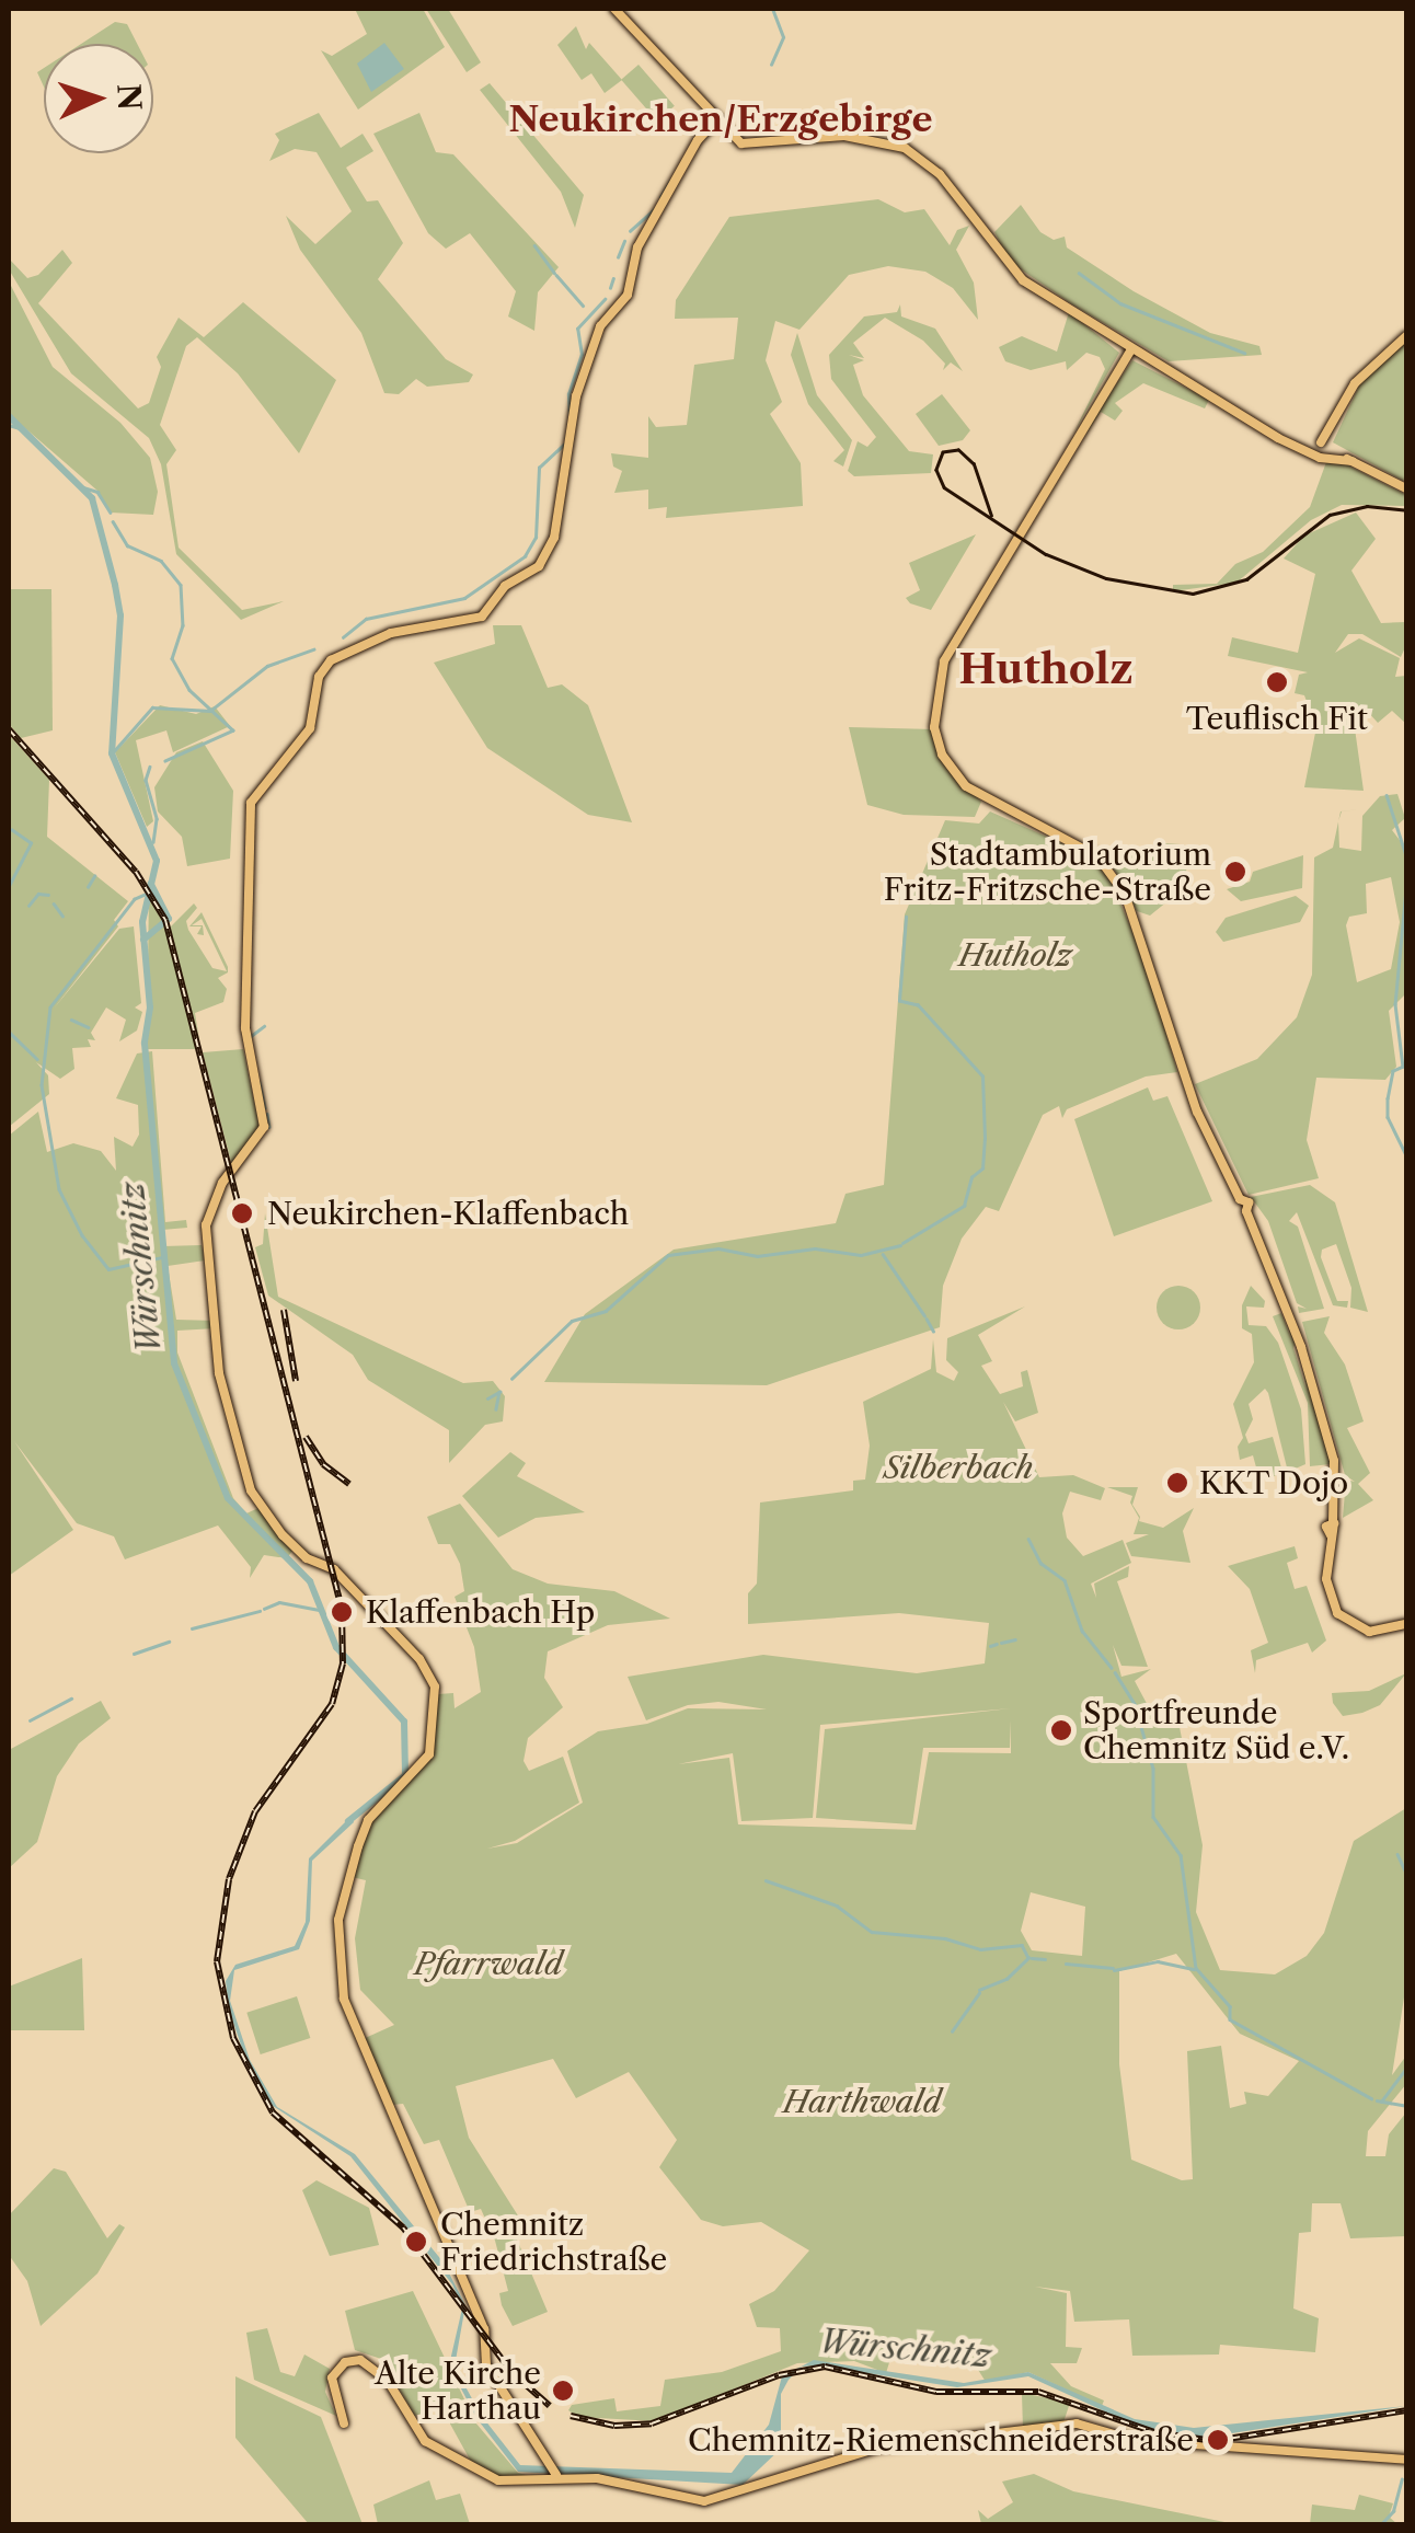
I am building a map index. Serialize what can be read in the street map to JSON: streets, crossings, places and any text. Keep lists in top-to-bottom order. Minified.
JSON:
{"districts":["Neukirchen/Erzgebirge","Hutholz"],"water":["Würschnitz"],"parks":["Hutholz","Silberbach","Pfarrwald","Harthwald"],"places":["Teuflisch Fit","Stadtambulatorium Fritz-Fritzsche-Straße","Neukirchen-Klaffenbach","KKT Dojo","Klaffenbach Hp","Sportfreunde Chemnitz Süd e.V.","Chemnitz Friedrichstraße","Alte Kirche Harthau","Chemnitz-Riemenschneiderstraße"],"north":"right"}
